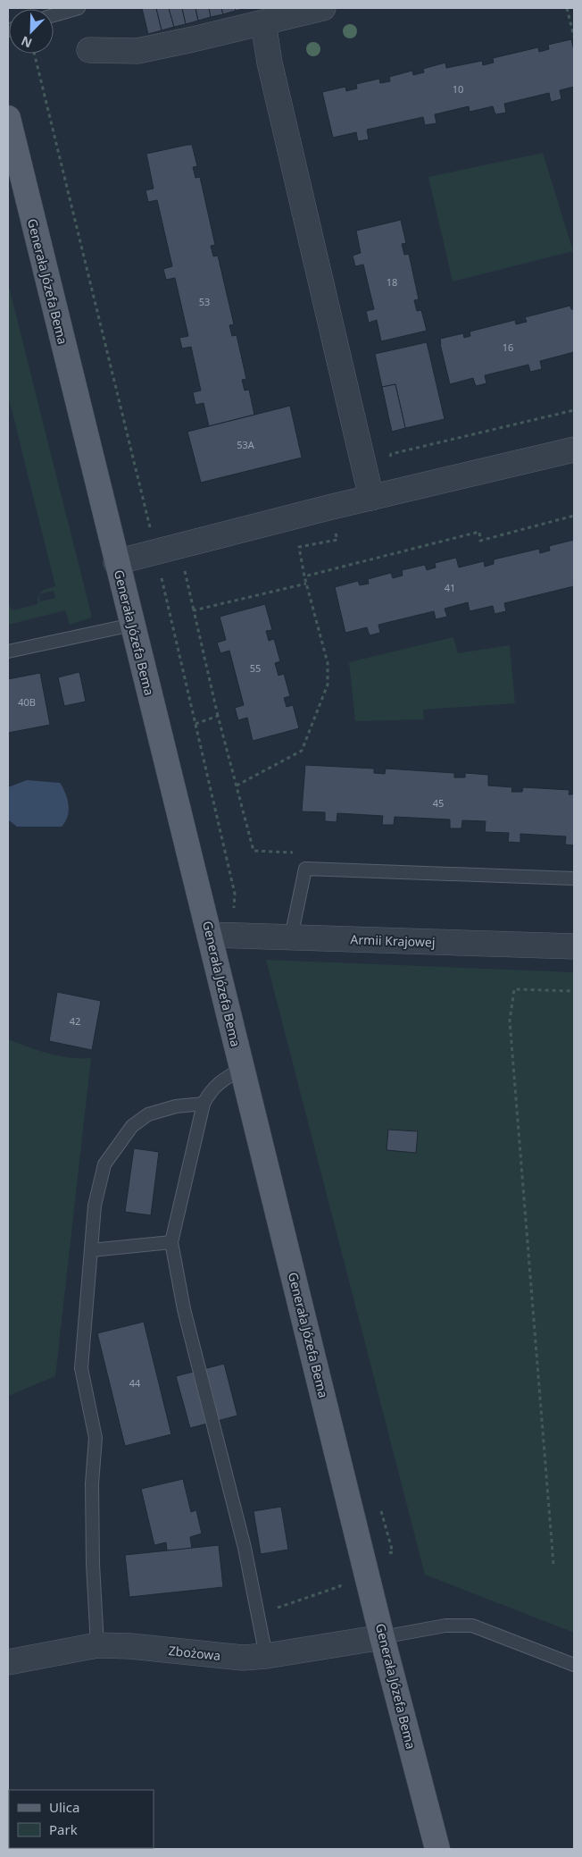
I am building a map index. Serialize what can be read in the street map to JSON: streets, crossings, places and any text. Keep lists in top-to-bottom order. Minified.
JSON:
{"streets":{"main road":["Generała Józefa Bema"],"street":["Armii Krajowej","Zbożowa"]},"crossings":[["Generała Józefa Bema","Armii Krajowej"],["Generała Józefa Bema","Zbożowa"]],"house_numbers":["10","18","53","16","53A","41","55","40B","45","42","44"],"legend":["Ulica","Park"],"north":"bottom left"}
